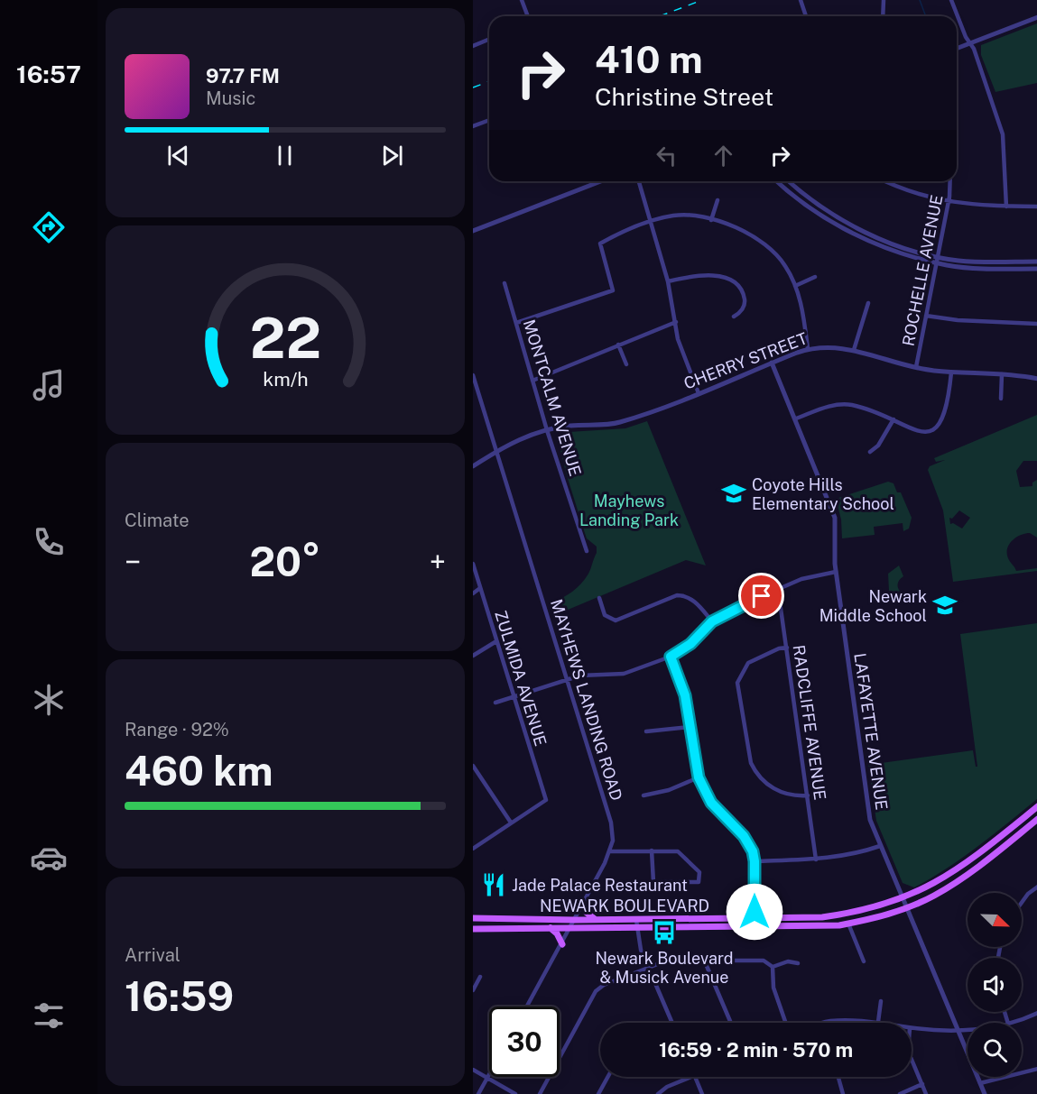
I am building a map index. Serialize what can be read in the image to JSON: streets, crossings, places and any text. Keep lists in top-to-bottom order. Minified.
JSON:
{"streets":{"main road":["NEWARK BOULEVARD"],"street":["ROCHELLE AVENUE","CHERRY STREET","MONTCALM AVENUE","ZULMIDA AVENUE","MAYHEWS LANDING ROAD","RADCLIFFE AVENUE","LAFAYETTE AVENUE"]},"crossings":[["ROCHELLE AVENUE","CHERRY STREET"],["CHERRY STREET","MONTCALM AVENUE"],["CHERRY STREET","MAYHEWS LANDING ROAD"],["CHERRY STREET","LAFAYETTE AVENUE"],["MAYHEWS LANDING ROAD","NEWARK BOULEVARD"],["LAFAYETTE AVENUE","NEWARK BOULEVARD"]],"parks":["Mayhews Landing Park"],"places":{"school or university":["Coyote Hills Elementary School","Newark Middle School"],"restaurant":["Jade Palace Restaurant"],"bus stop":["Newark Boulevard & Musick Avenue"]},"north":"bottom right","page":{"tabs":"16:57","turn":["410 m","Christine Street"],"song":["97.7 FM","Music"],"tile":["Climate",["Range · 92%","460 km"],["Arrival","16:59"]],"heat":["−","20°","+"],"limit":"30","trip":"16:59 · 2 min · 570 m","gauge":["22","km/h"]}}
